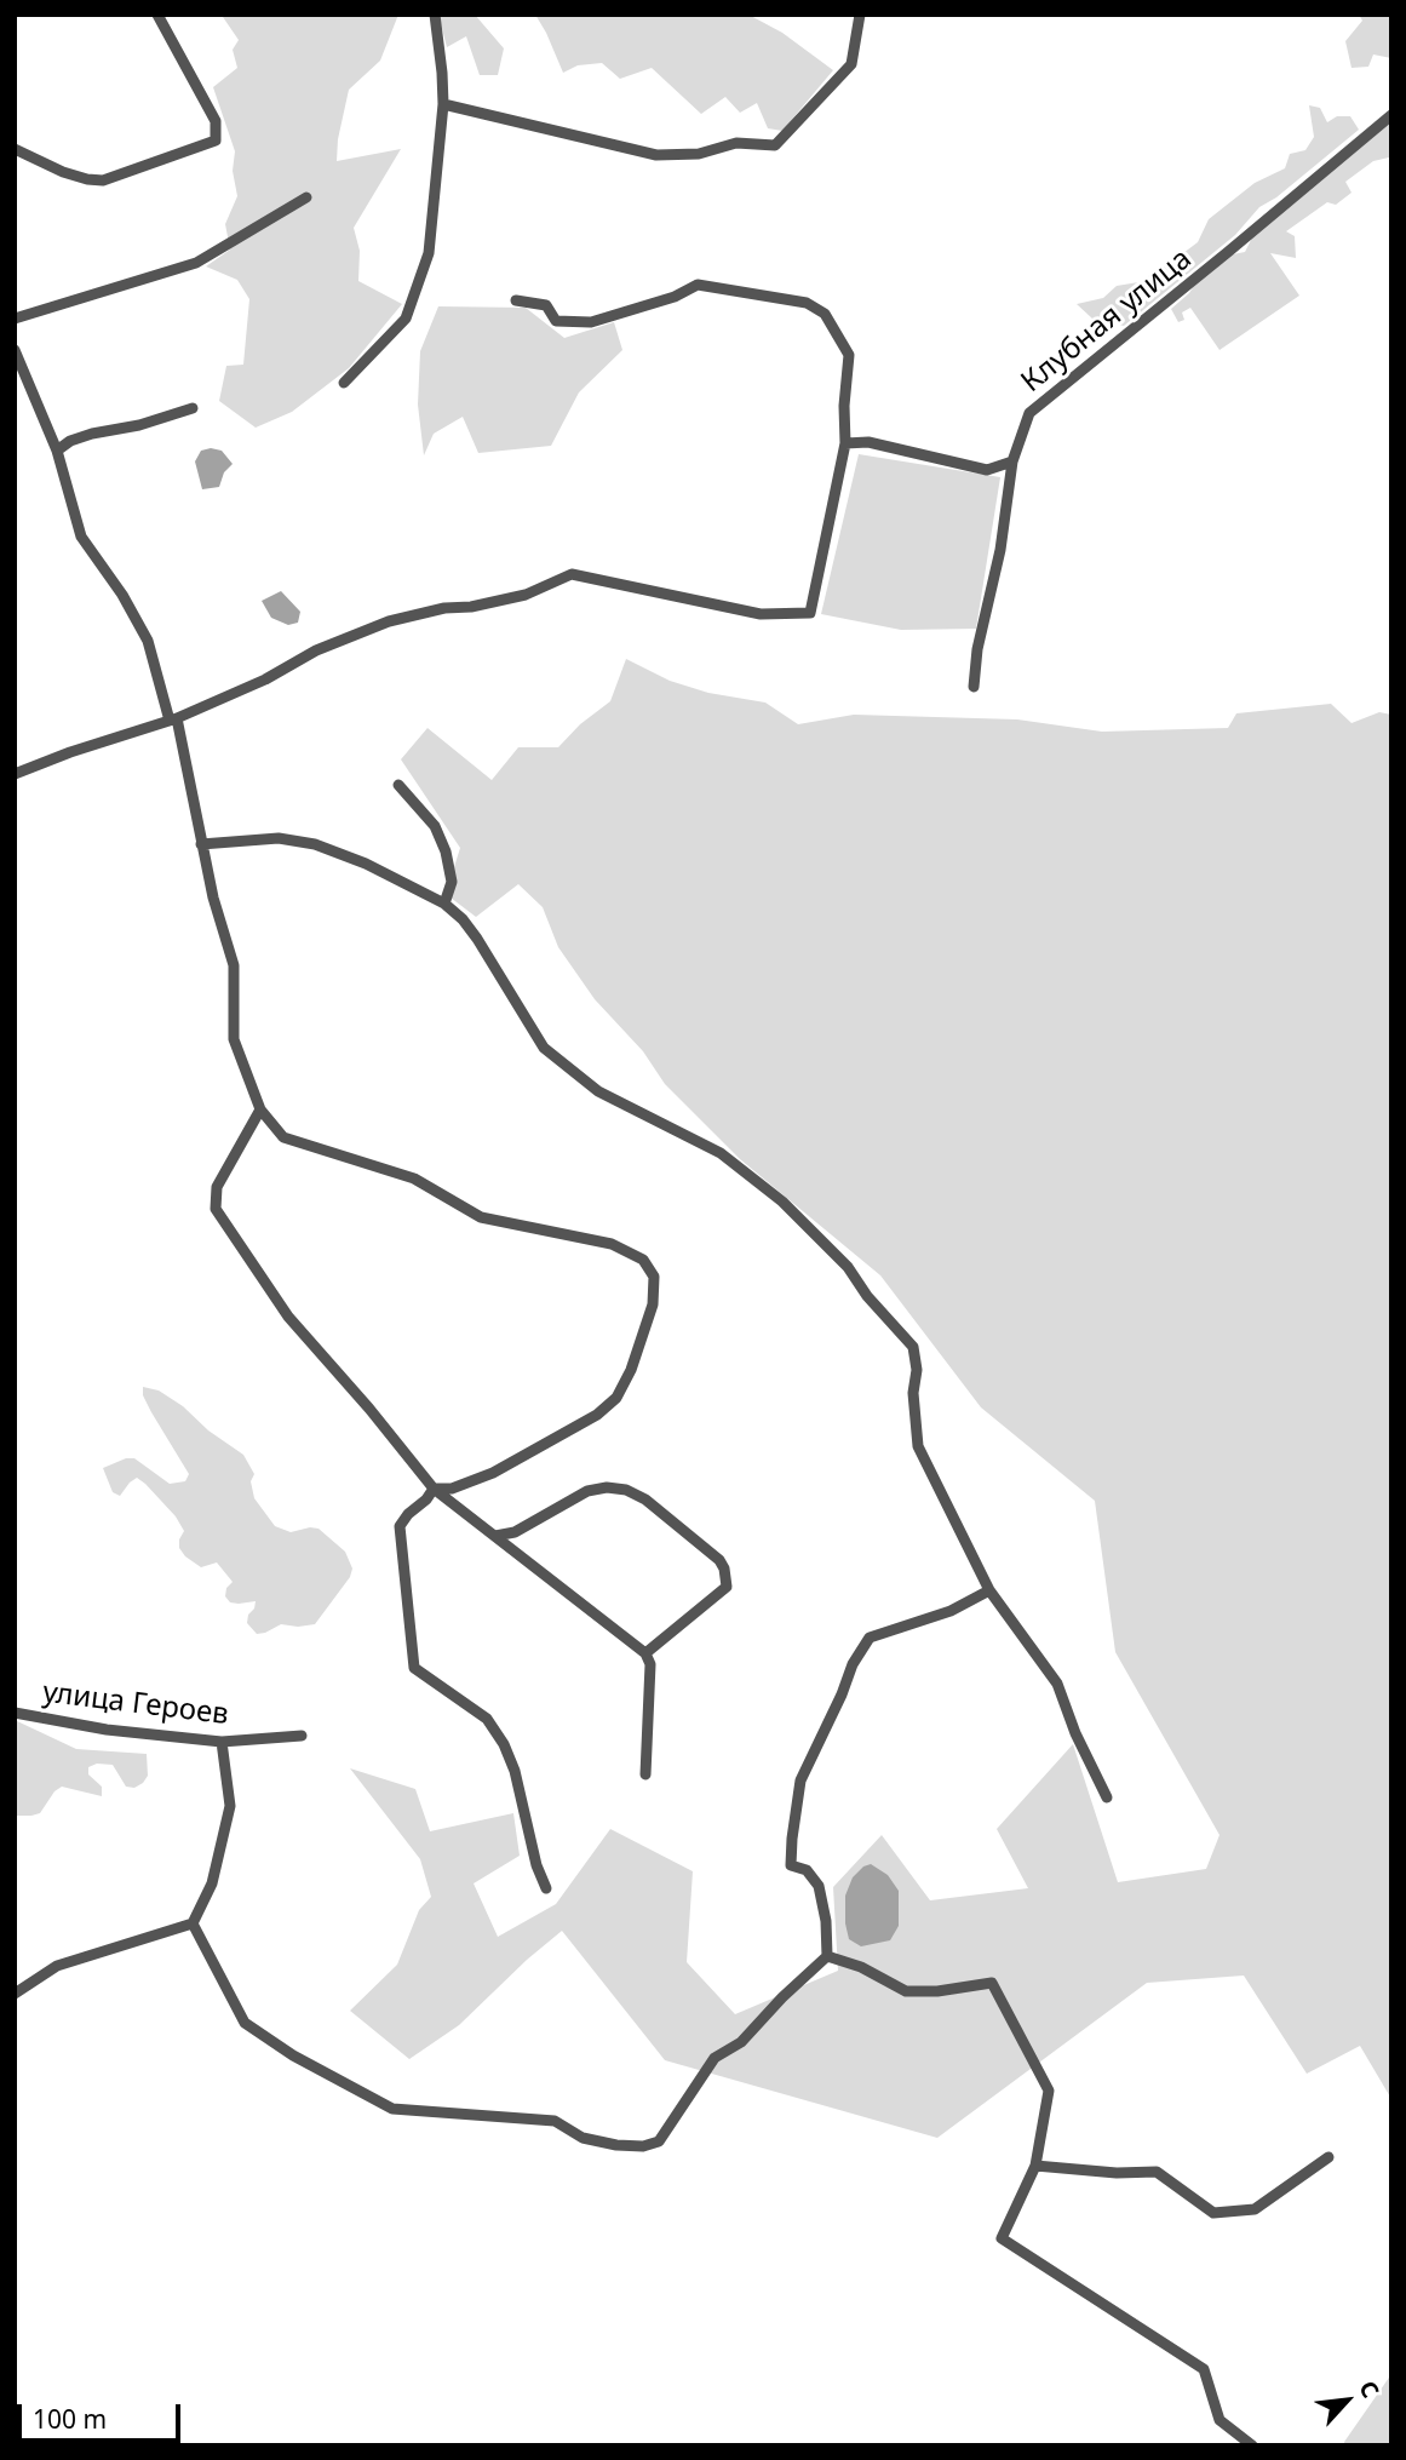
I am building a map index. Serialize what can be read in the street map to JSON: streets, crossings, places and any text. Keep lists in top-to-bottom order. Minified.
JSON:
{"streets":{"street":["Клубная улица","улица Героев"]},"scale_bar":"100 m","north":"top right"}
